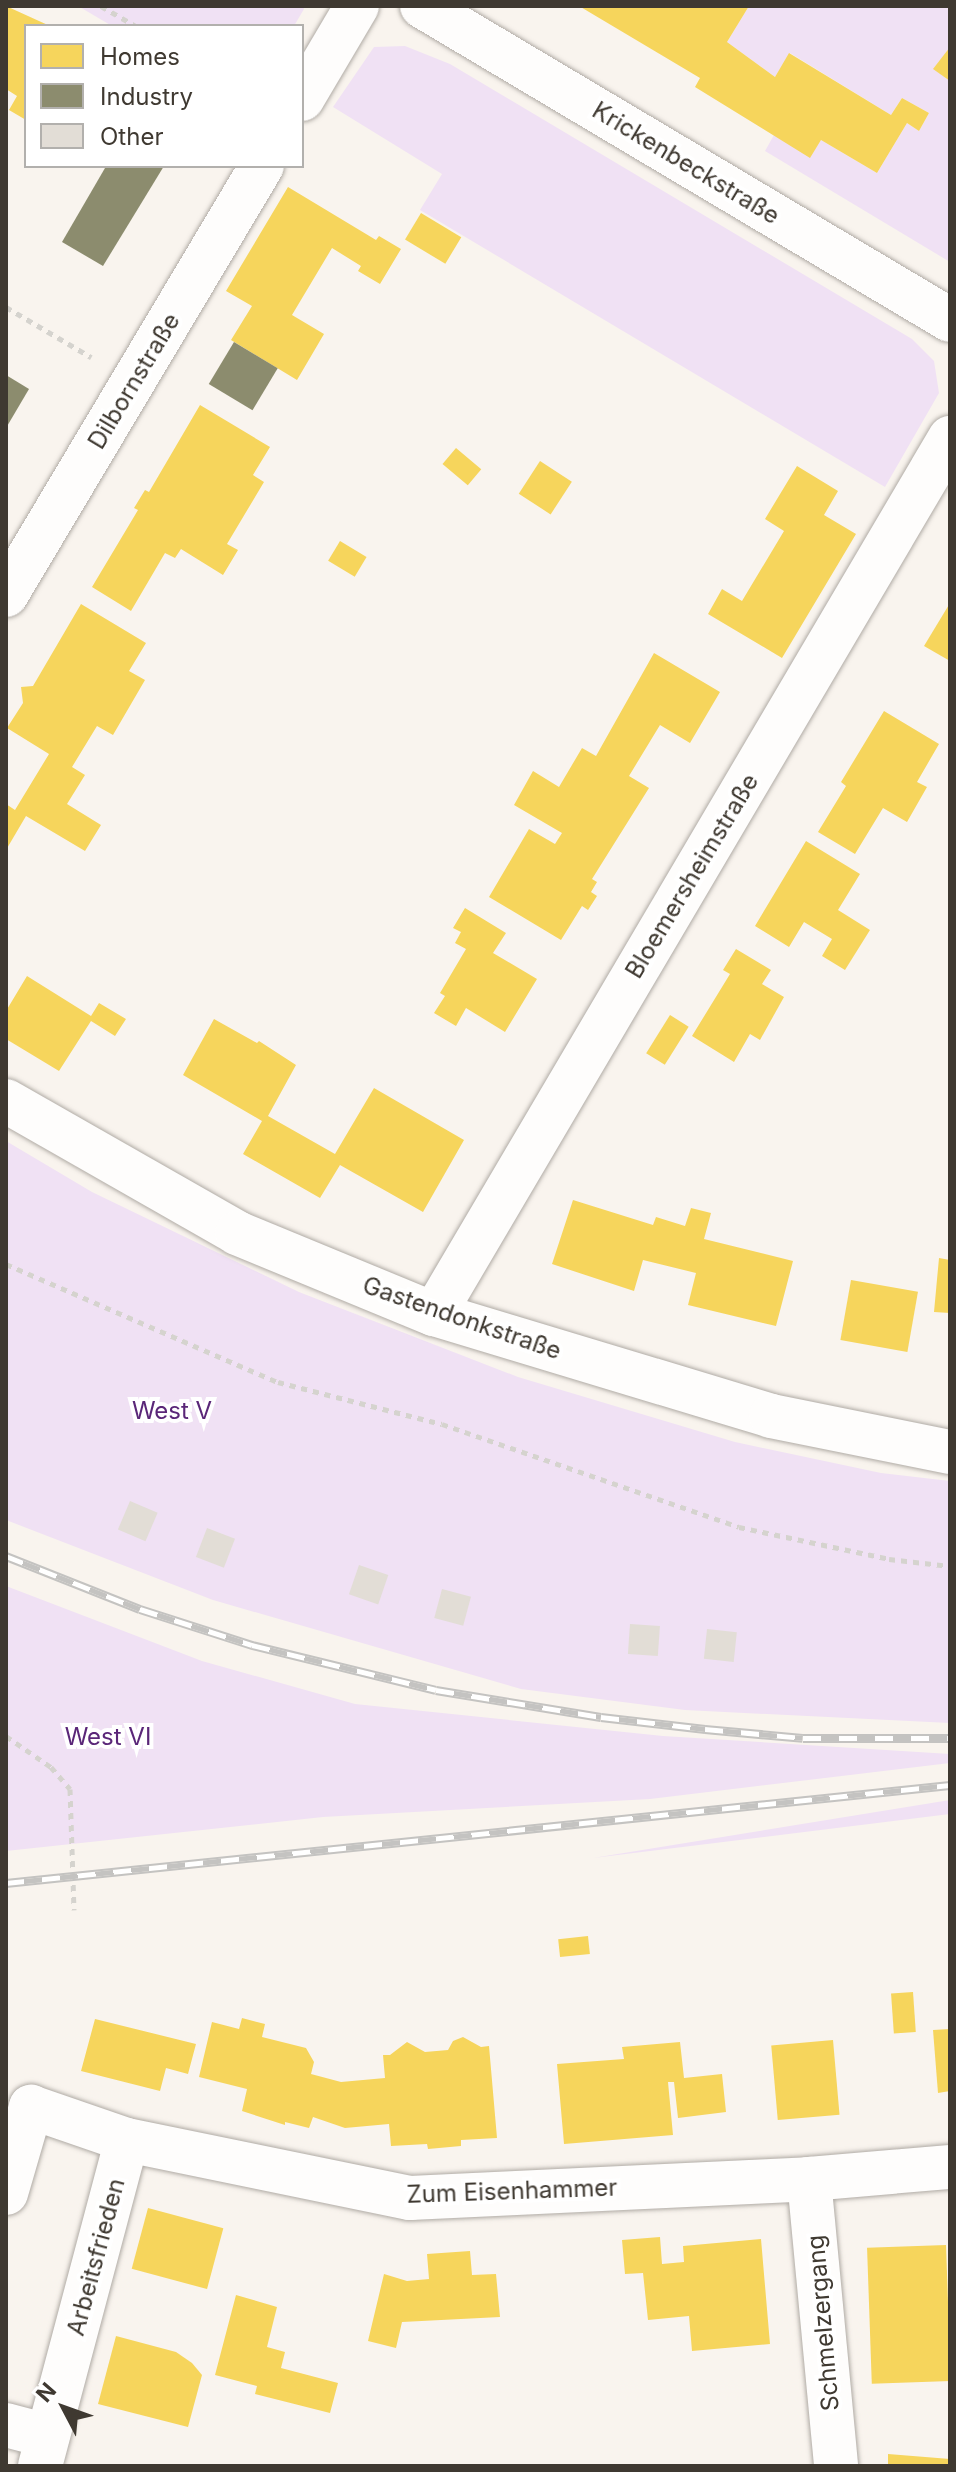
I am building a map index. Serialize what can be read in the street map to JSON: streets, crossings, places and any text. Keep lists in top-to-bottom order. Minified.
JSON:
{"streets":{"street":["Krickenbeckstraße","Dilbornstraße","Bloemersheimstraße","Gastendonkstraße","Zum Eisenhammer","Arbeitsfrieden","Schmelzergang"]},"crossings":[["Bloemersheimstraße","Gastendonkstraße"],["Zum Eisenhammer","Arbeitsfrieden"],["Zum Eisenhammer","Schmelzergang"]],"parks":["West V","West VI"],"legend":["Homes","Industry","Other"],"north":"top left"}
